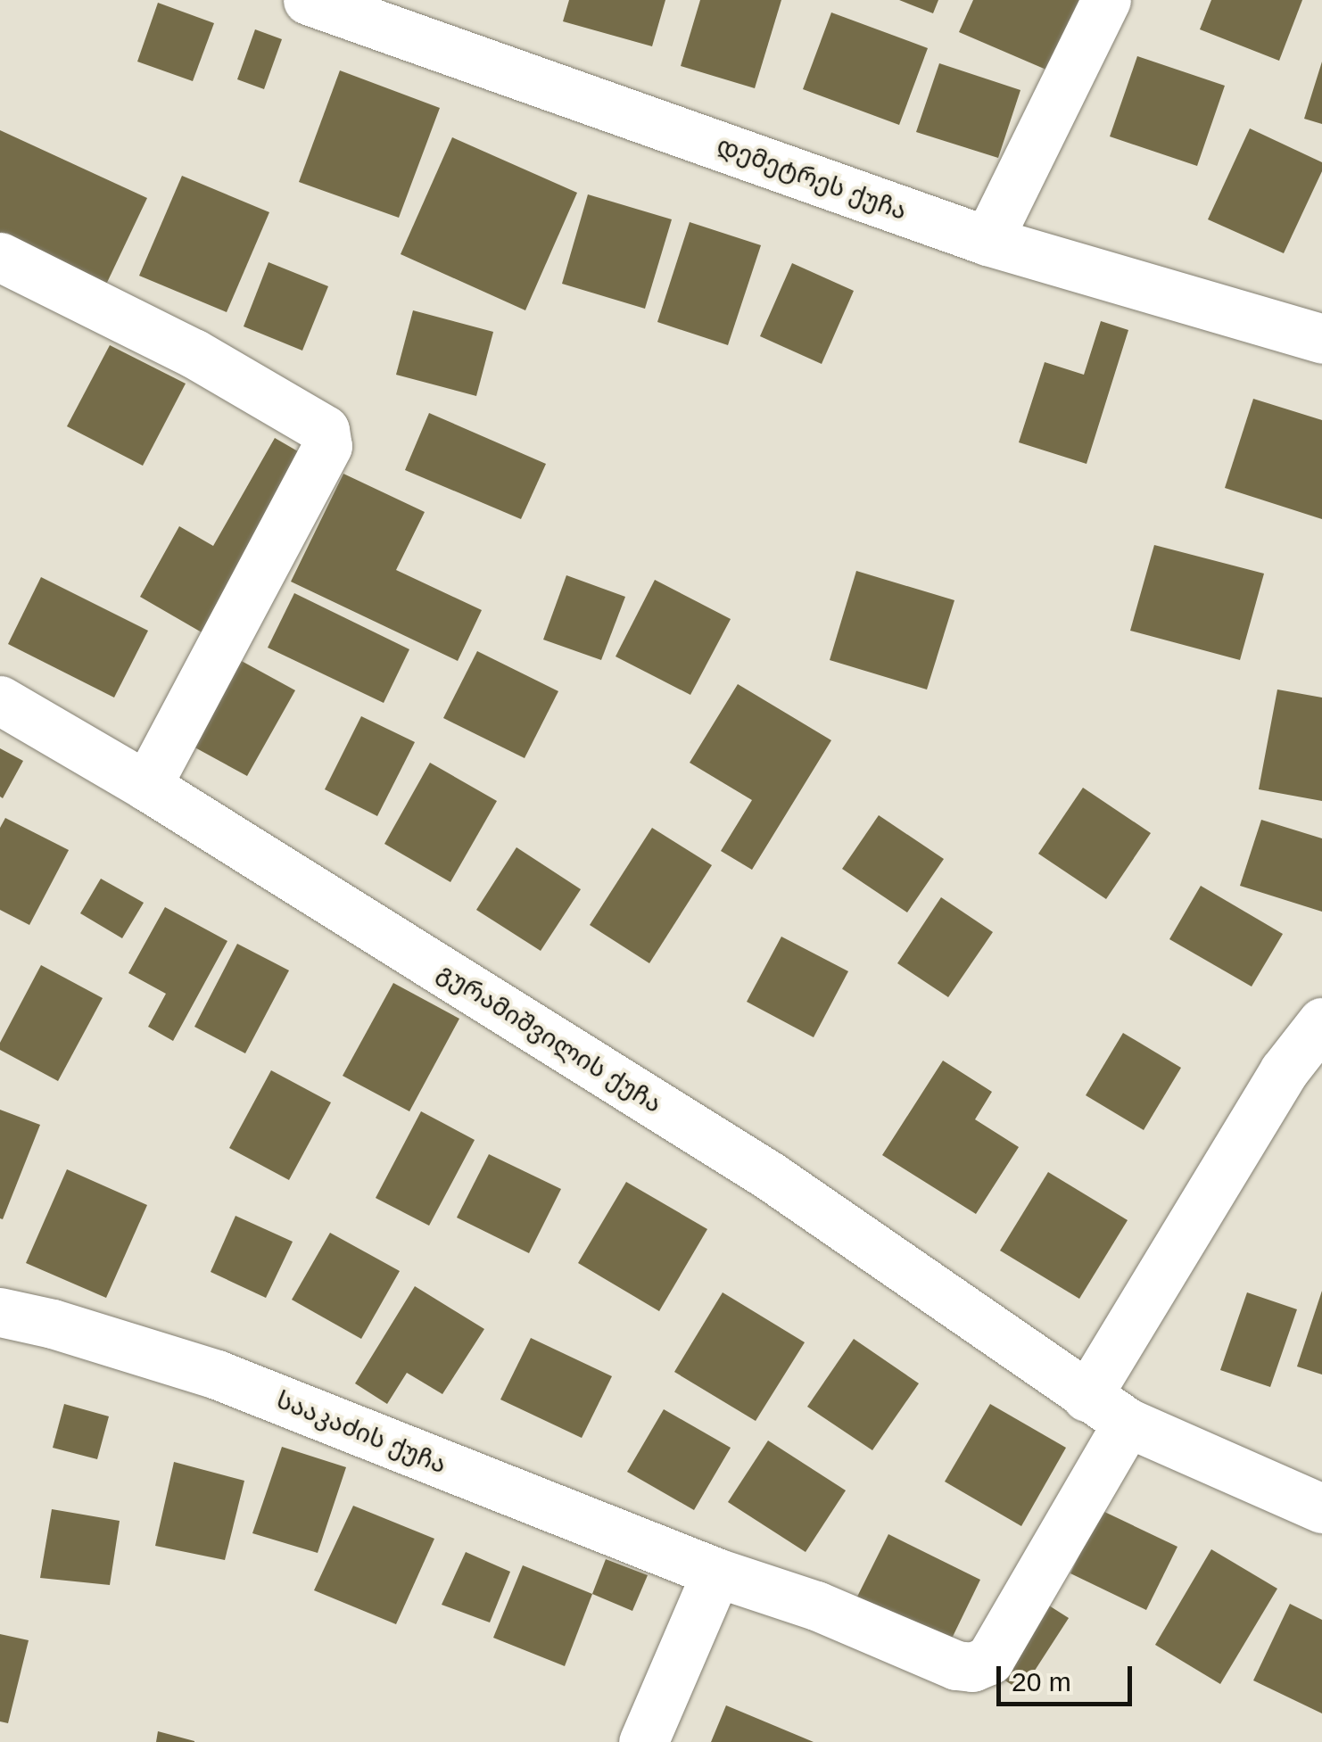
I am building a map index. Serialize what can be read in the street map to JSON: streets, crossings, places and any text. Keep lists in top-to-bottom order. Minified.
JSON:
{"streets":{"street":["დემეტრეს ქუჩა","გურამიშვილის ქუჩა","სააკაძის ქუჩა"]},"crossings":[["გურამიშვილის ქუჩა","სააკაძის ქუჩა"]],"scale_bar":"20 m"}
